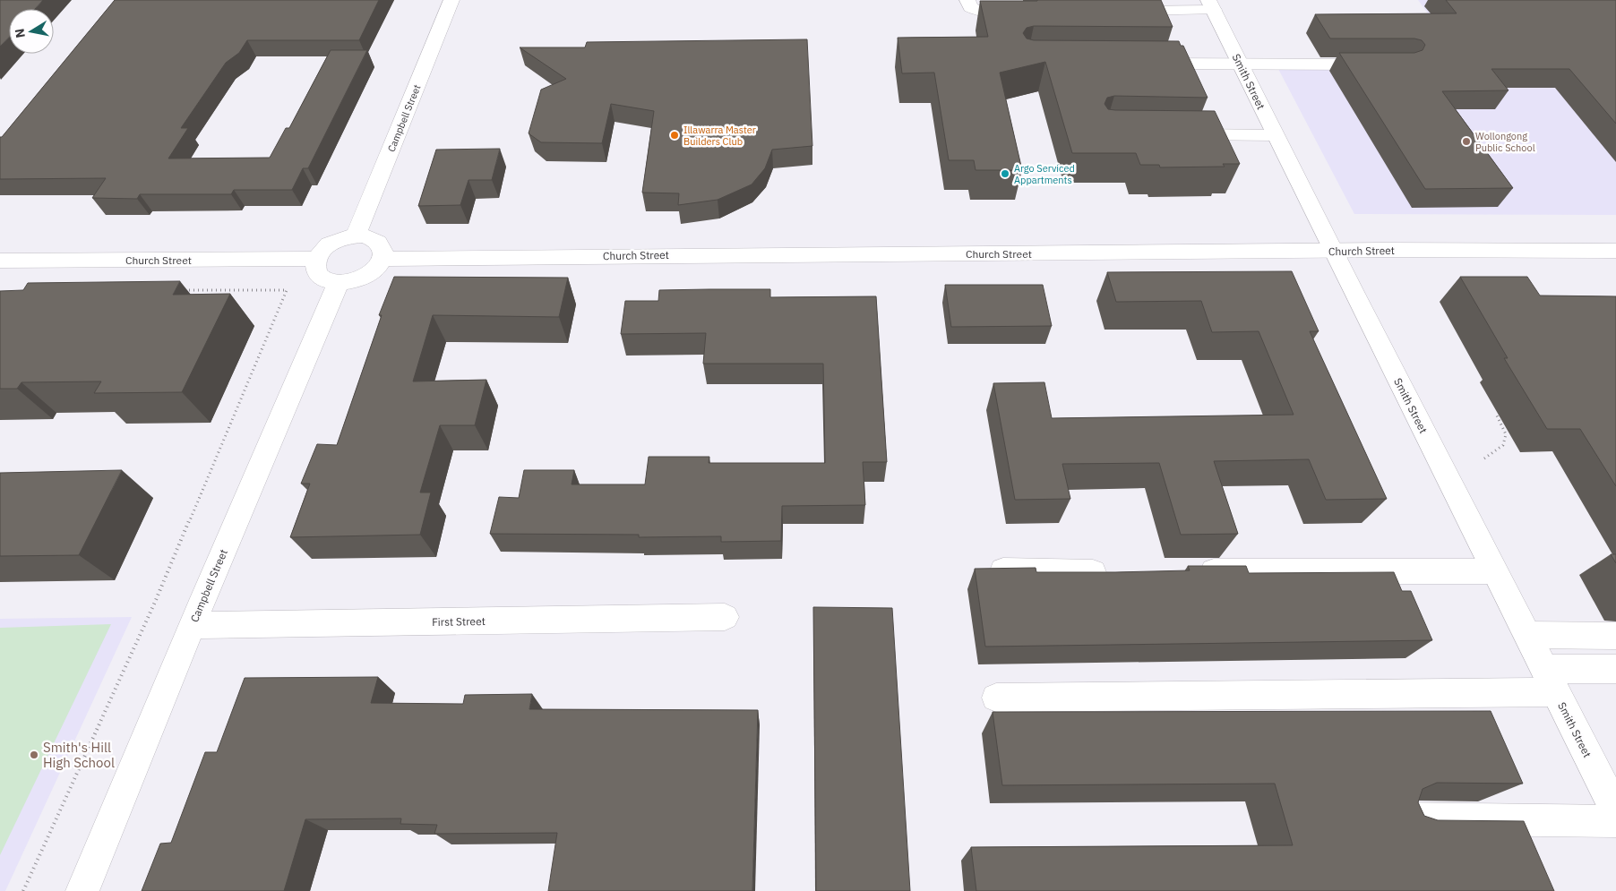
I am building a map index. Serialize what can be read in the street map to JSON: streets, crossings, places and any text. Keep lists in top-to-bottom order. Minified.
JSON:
{"streets":{"street":["Smith Street","Campbell Street","Church Street","First Street"]},"crossings":[["Smith Street","Church Street"],["Campbell Street","Church Street"],["Campbell Street","First Street"]],"places":["Illawarra Master Builders Club","Wollongong Public School","Argo Serviced Appartments","Smith's Hill High School"],"north":"left"}
